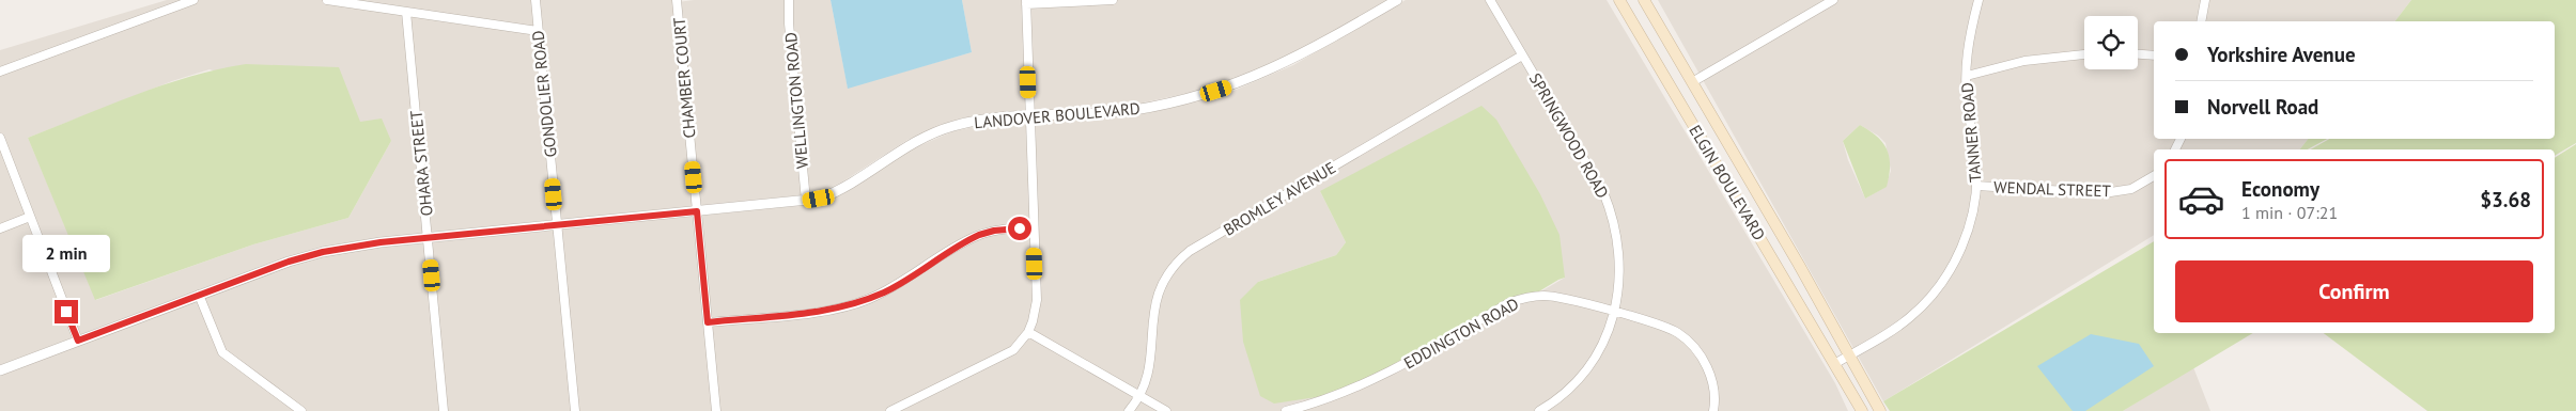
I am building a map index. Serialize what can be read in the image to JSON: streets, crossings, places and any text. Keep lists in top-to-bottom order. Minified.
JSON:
{"streets":{"main road":["ELGIN BOULEVARD"],"street":["CHAMBER COURT","GONDOLIER ROAD","WELLINGTON ROAD","LANDOVER BOULEVARD","TANNER ROAD","SPRINGWOOD ROAD","OHARA STREET","WENDAL STREET","BROMLEY AVENUE","EDDINGTON ROAD"]},"crossings":[["CHAMBER COURT","LANDOVER BOULEVARD"],["GONDOLIER ROAD","LANDOVER BOULEVARD"],["WELLINGTON ROAD","LANDOVER BOULEVARD"],["LANDOVER BOULEVARD","OHARA STREET"],["TANNER ROAD","ELGIN BOULEVARD"],["TANNER ROAD","WENDAL STREET"],["SPRINGWOOD ROAD","BROMLEY AVENUE"],["SPRINGWOOD ROAD","EDDINGTON ROAD"]],"page":{"banner":["Yorkshire Avenue","Norvell Road"],"list":[{"name":"Economy","note":"1 min · 07:21","value":"$3.68"}],"bubble":"2 min","buttons":"Confirm"}}
